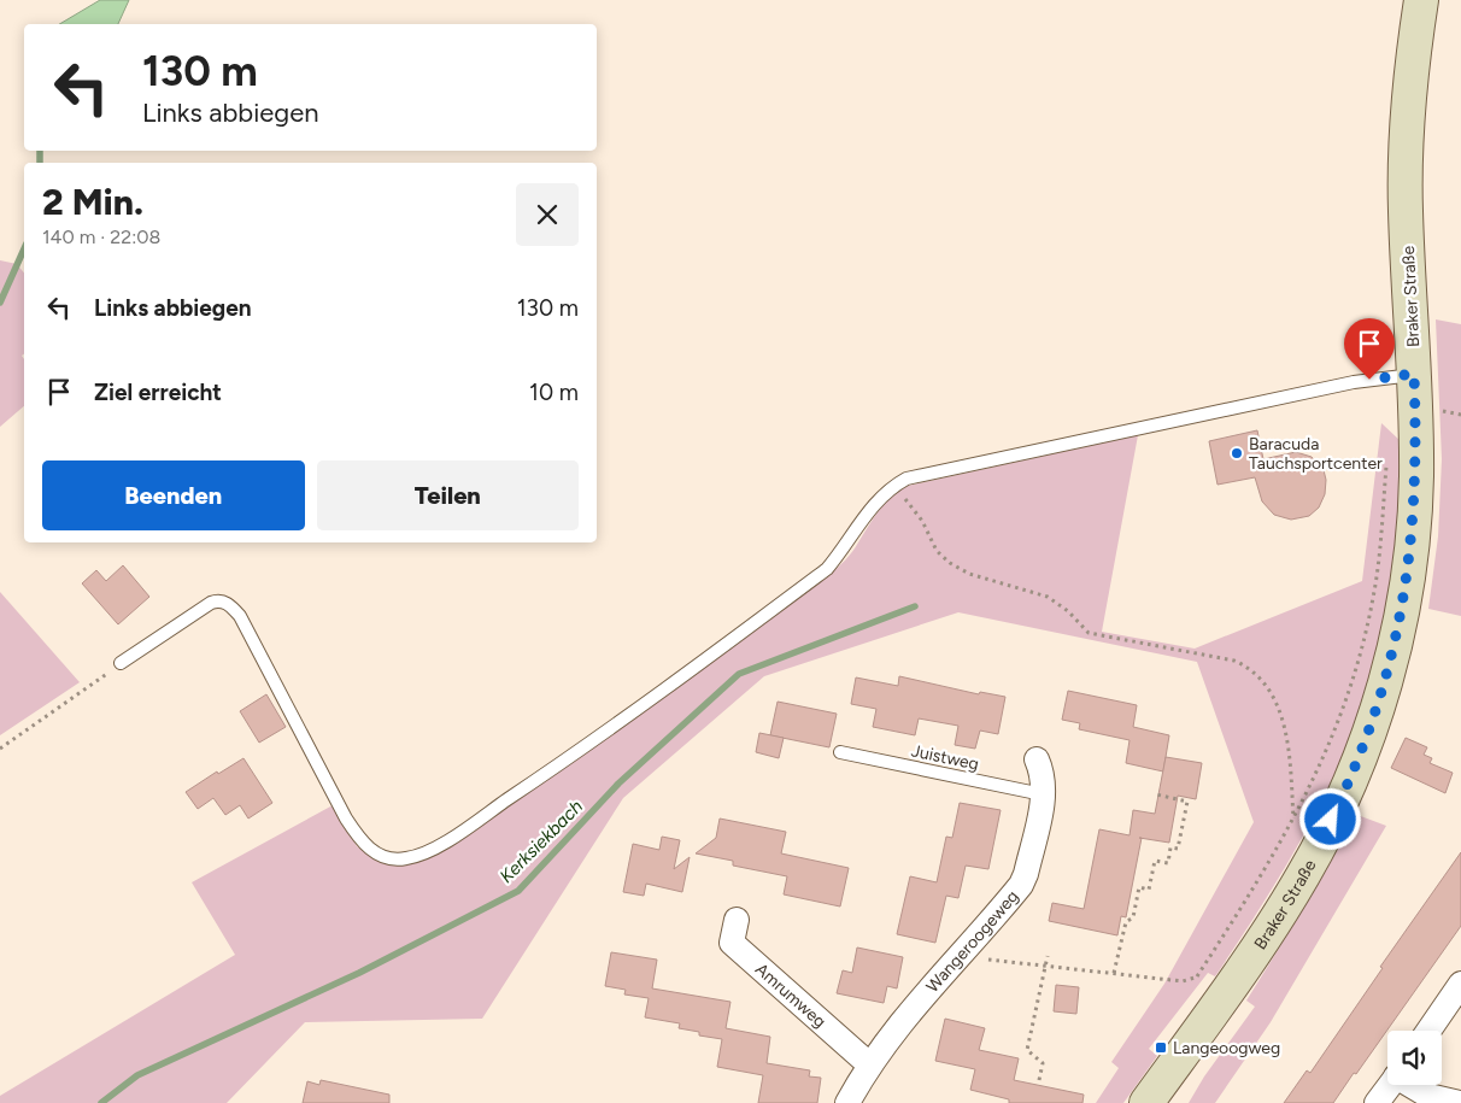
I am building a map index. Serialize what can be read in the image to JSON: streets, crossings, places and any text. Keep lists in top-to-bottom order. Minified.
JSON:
{"streets":{"main road":["Braker Straße"],"street":["Wangeroogeweg","Amrumweg"],"lane":["Juistweg"]},"crossings":[["Juistweg","Wangeroogeweg"],["Wangeroogeweg","Amrumweg"]],"water":["Kerksiekbach"],"places":{"other":["Baracuda Tauchsportcenter"],"transit":["Langeoogweg"]},"page":{"turn":["130 m","Links abbiegen"],"heading":["2 Min.","140 m · 22:08"],"list":[{"name":"Links abbiegen","value":"130 m"},{"name":"Ziel erreicht","value":"10 m"}],"buttons":["Beenden","Teilen"]}}
